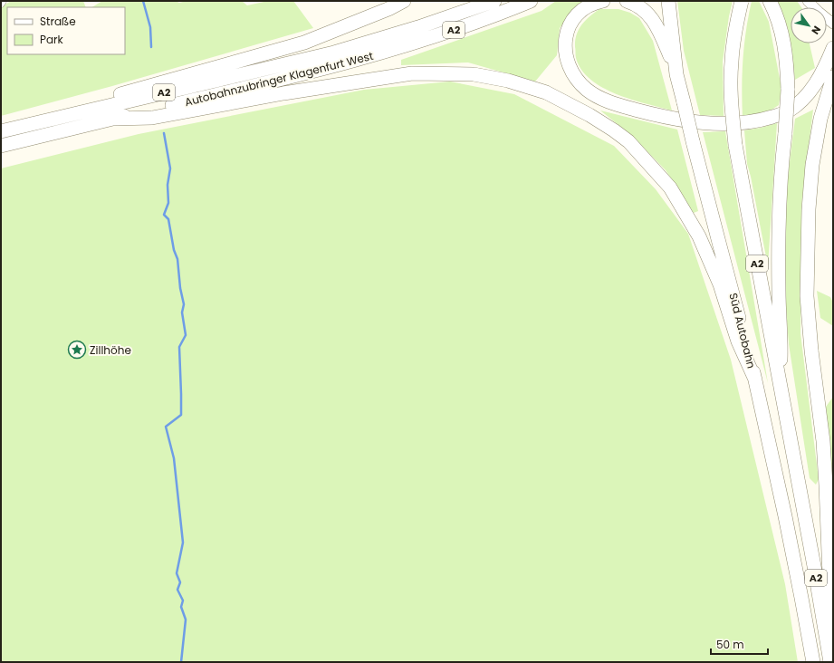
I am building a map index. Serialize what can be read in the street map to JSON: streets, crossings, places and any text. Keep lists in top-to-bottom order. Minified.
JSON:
{"streets":{"highway":["A2","Autobahnzubringer Klagenfurt West","Süd Autobahn"]},"places":{"place":["Zillhöhe"]},"legend":["Straße","Park"],"scale_bar":"50 m","north":"bottom right"}
